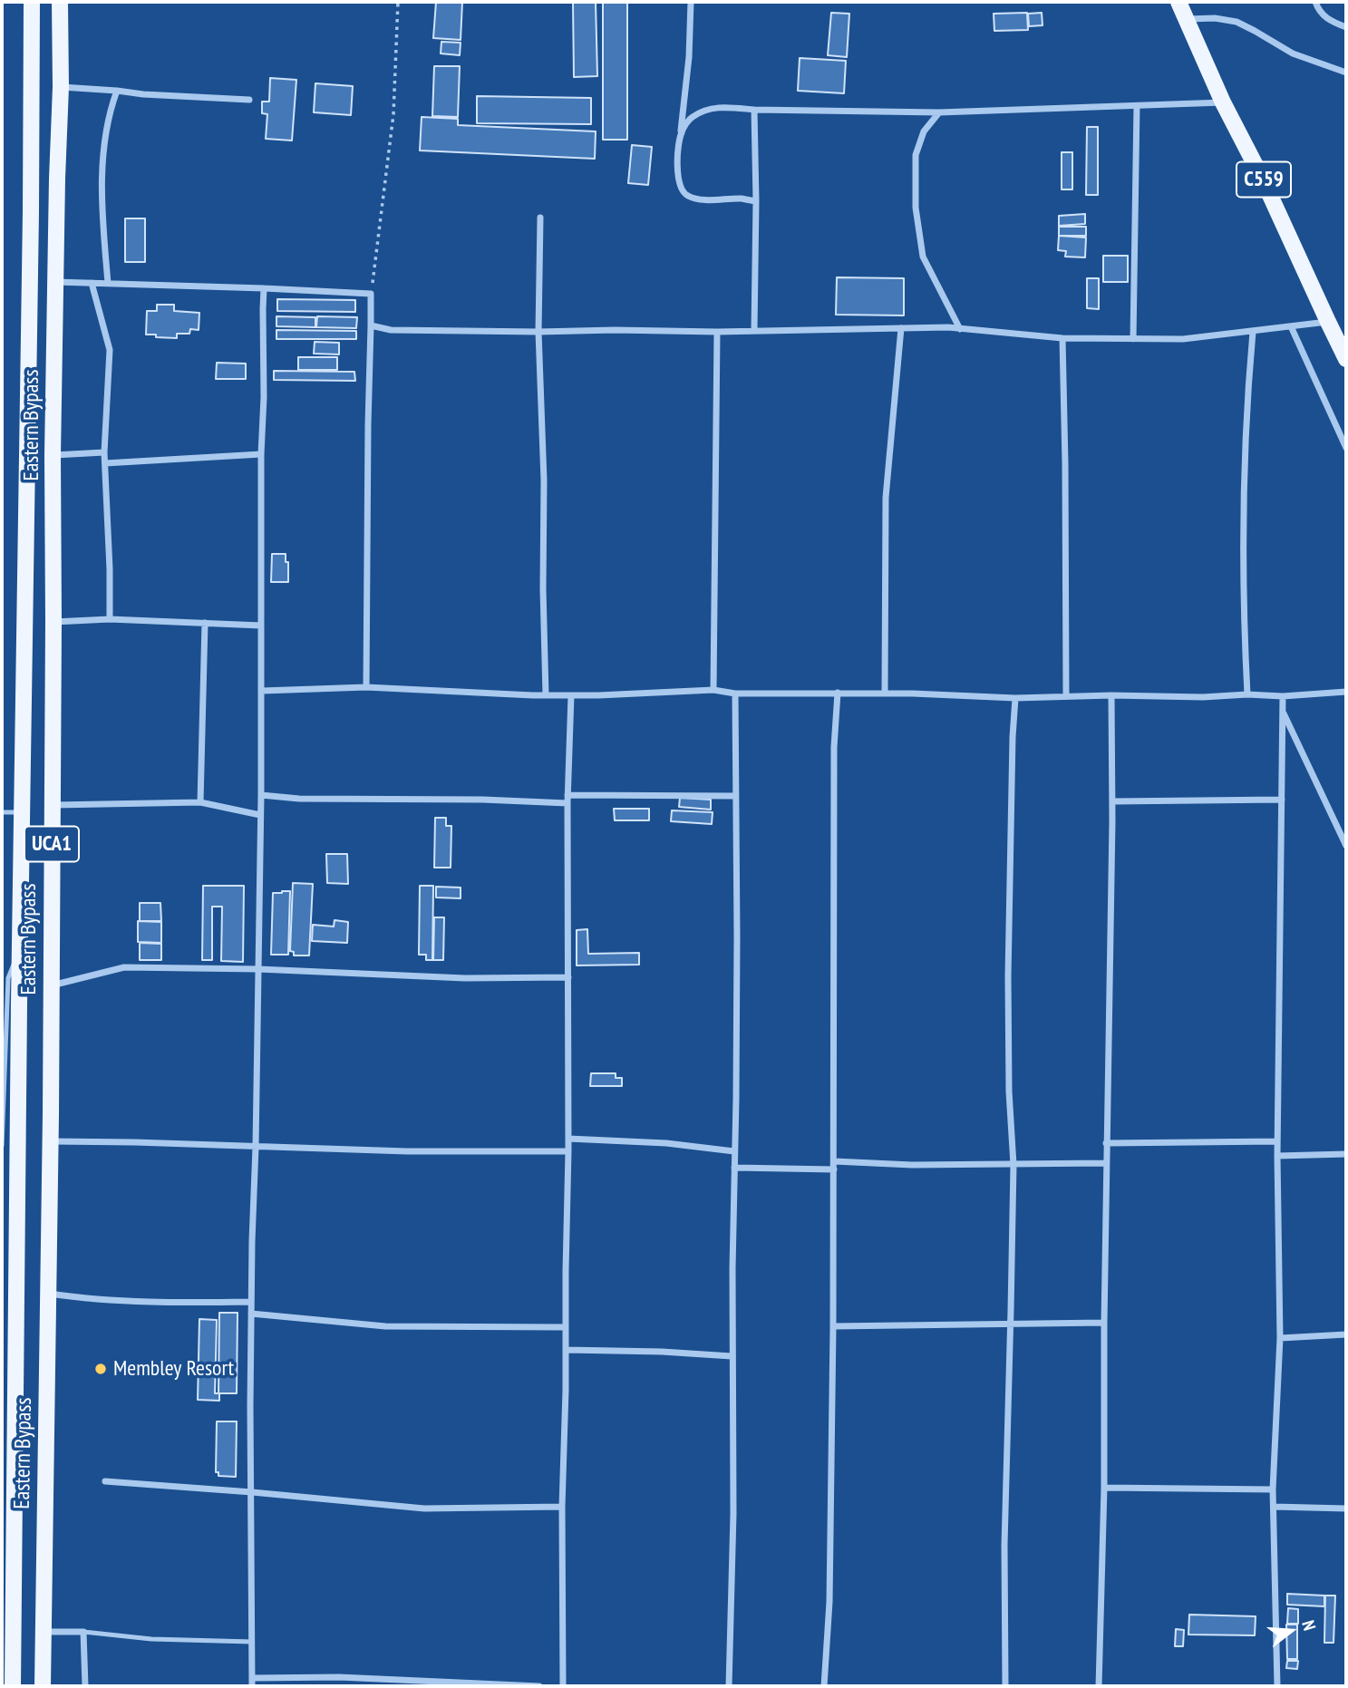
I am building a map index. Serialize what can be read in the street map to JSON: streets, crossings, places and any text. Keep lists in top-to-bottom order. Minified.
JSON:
{"streets":{"main road":["C559","Eastern Bypass","UCA1"]},"places":["Membley Resort"],"north":"right"}
